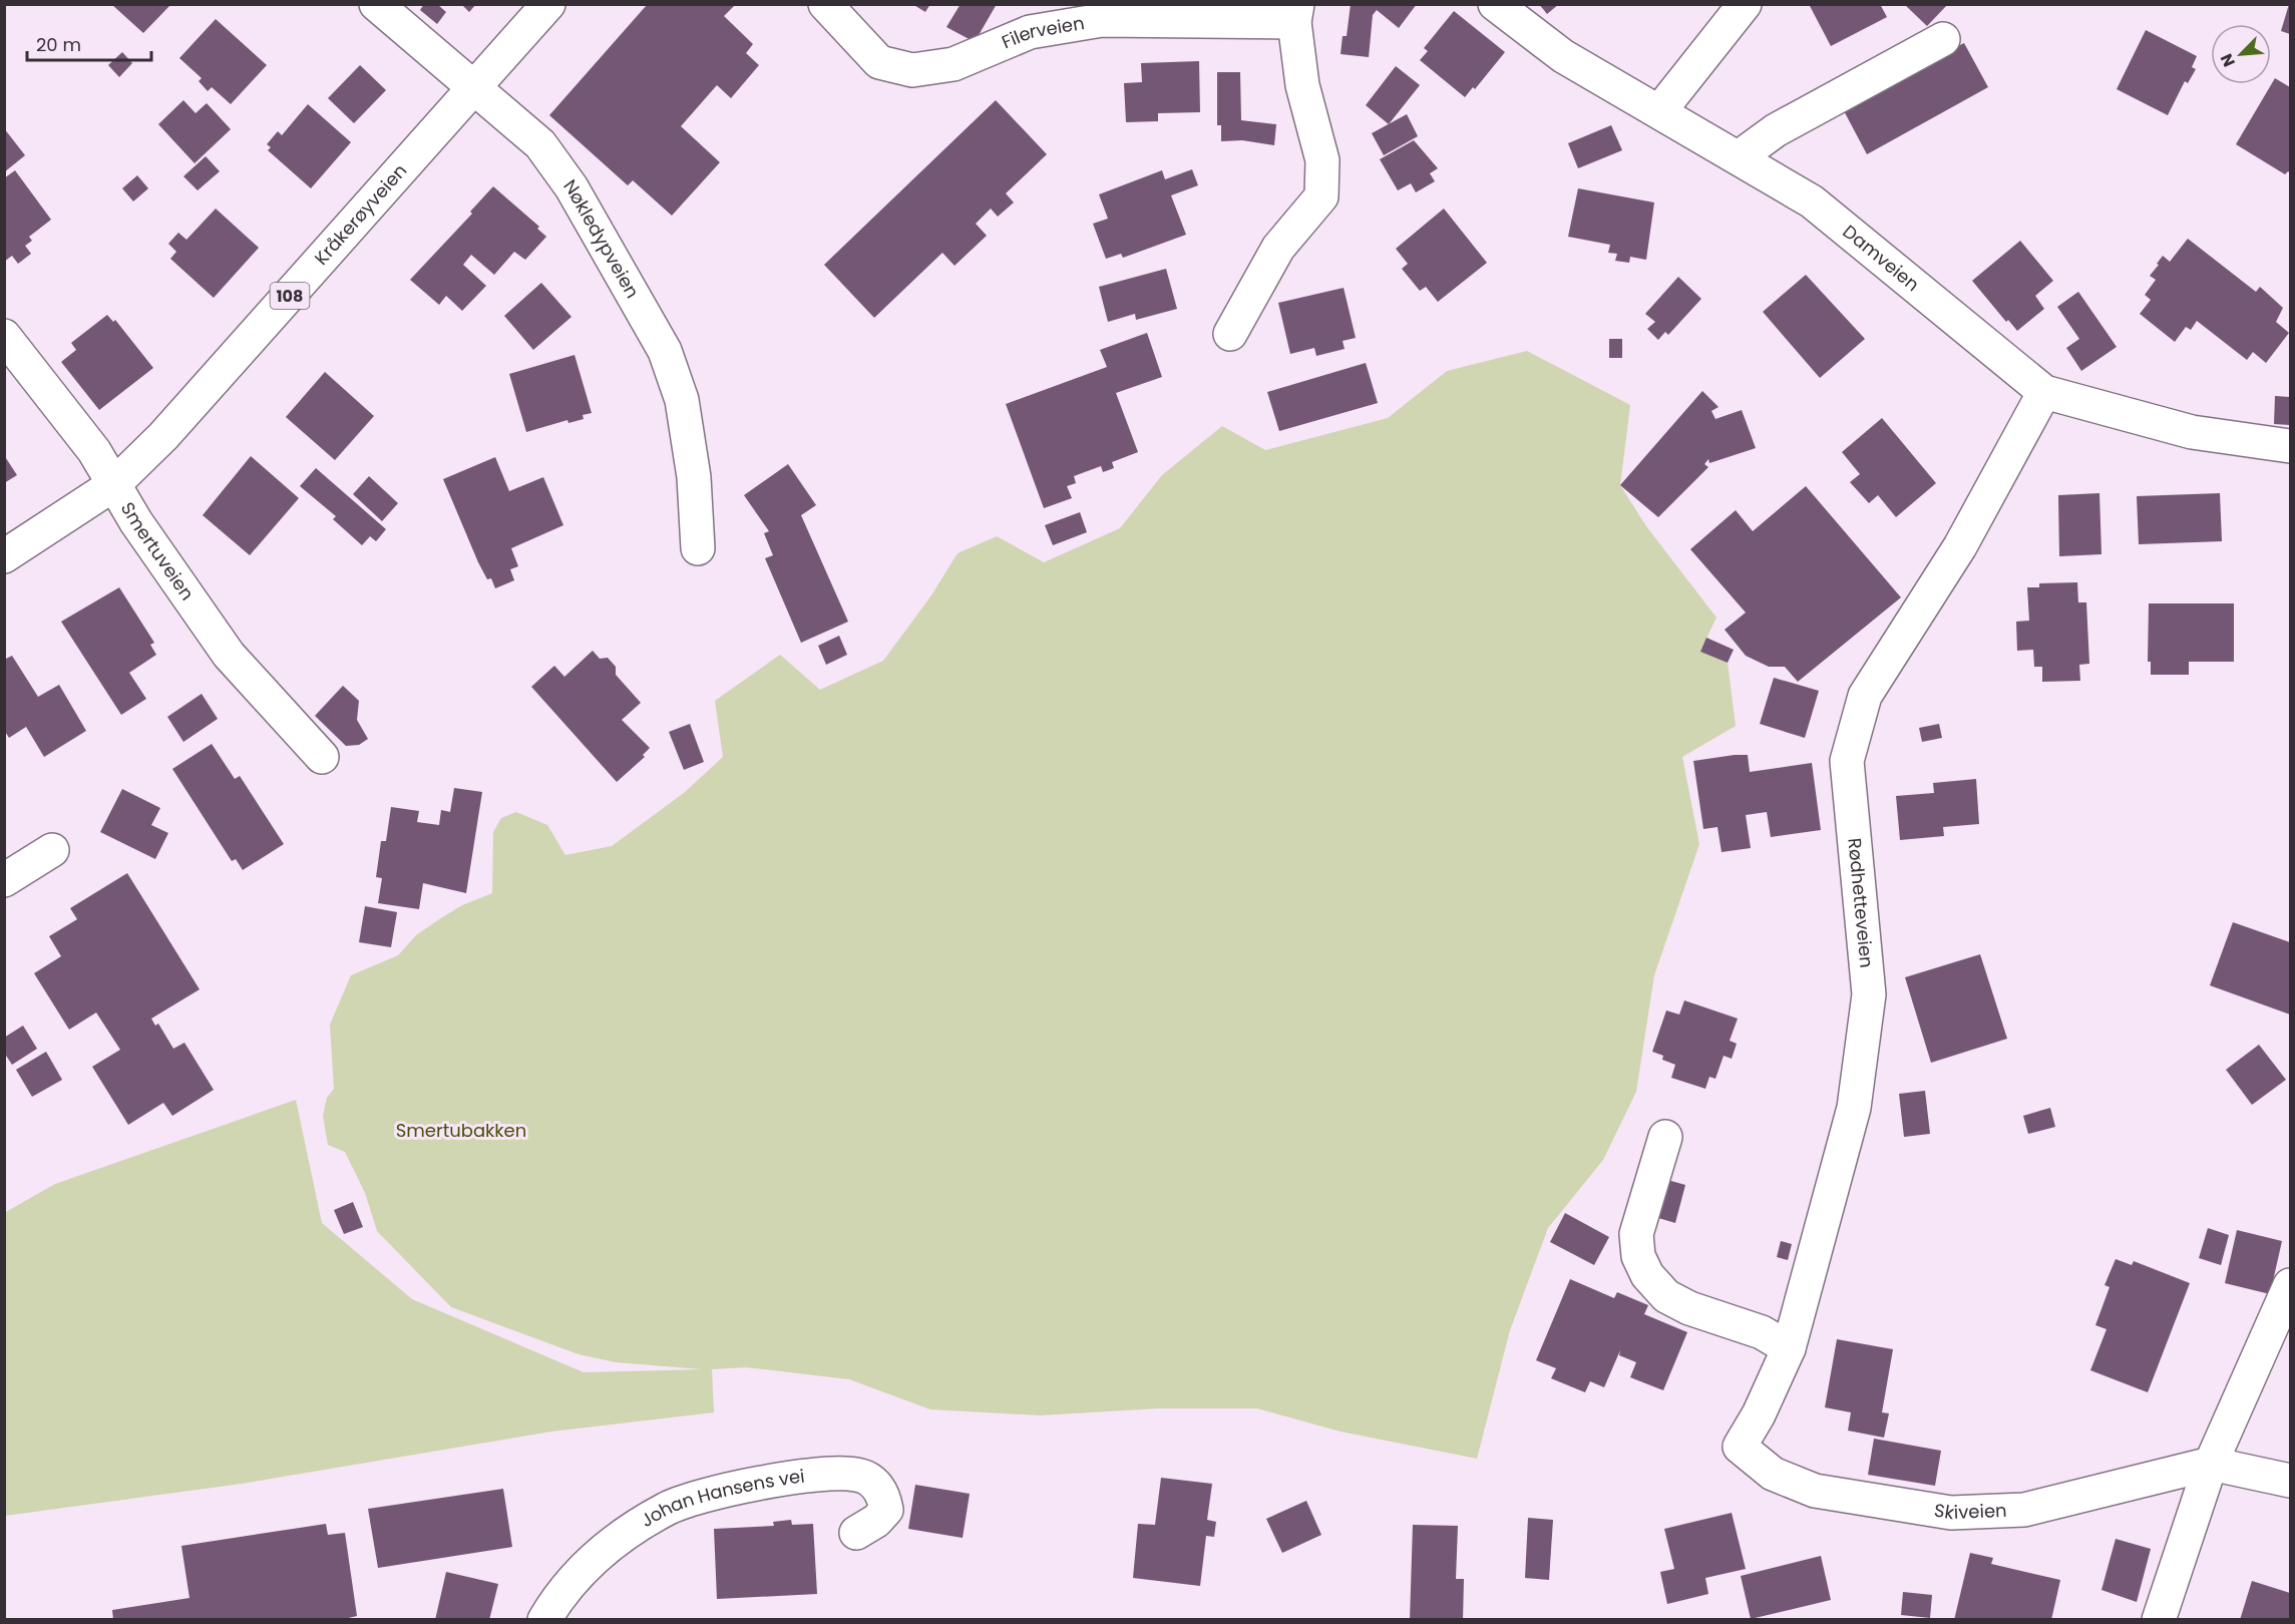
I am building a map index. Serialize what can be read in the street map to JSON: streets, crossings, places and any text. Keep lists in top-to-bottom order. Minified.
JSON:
{"streets":{"street":["Filerveien","Kråkerøyveien","Nøkledypveien","Damveien","108","Smertuveien","Rødhetteveien","Johan Hansens vei","Skiveien"]},"crossings":[["Kråkerøyveien","Nøkledypveien"],["Kråkerøyveien","Smertuveien"],["Damveien","Rødhetteveien"],["Rødhetteveien","Skiveien"]],"parks":["Smertubakken"],"scale_bar":"20 m","north":"bottom left"}
